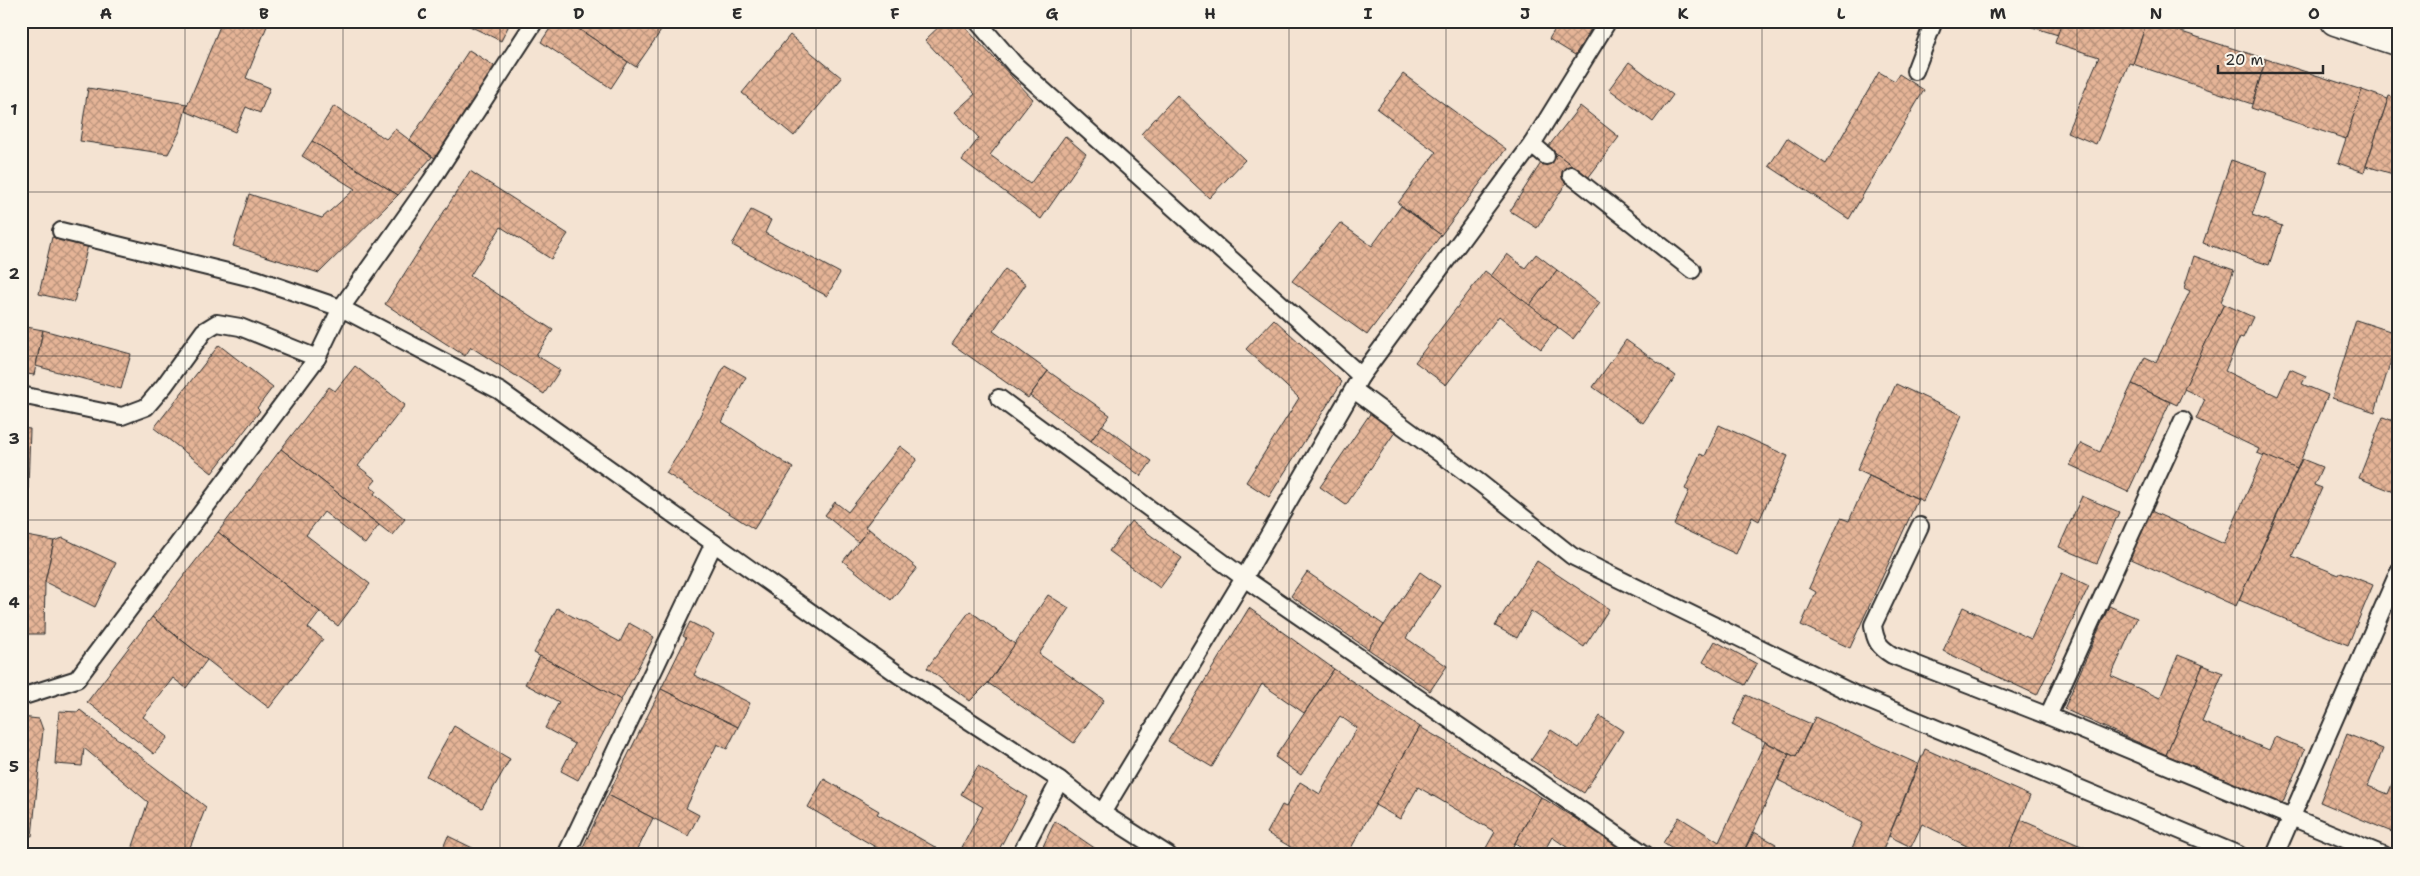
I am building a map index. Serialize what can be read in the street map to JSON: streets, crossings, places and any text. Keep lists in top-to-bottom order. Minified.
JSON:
{"scale_bar":"20 m","grid":{"columns":["A","B","C","D","E","F","G","H","I","J","K","L","M","N","O"],"rows":["1","2","3","4","5"]}}
